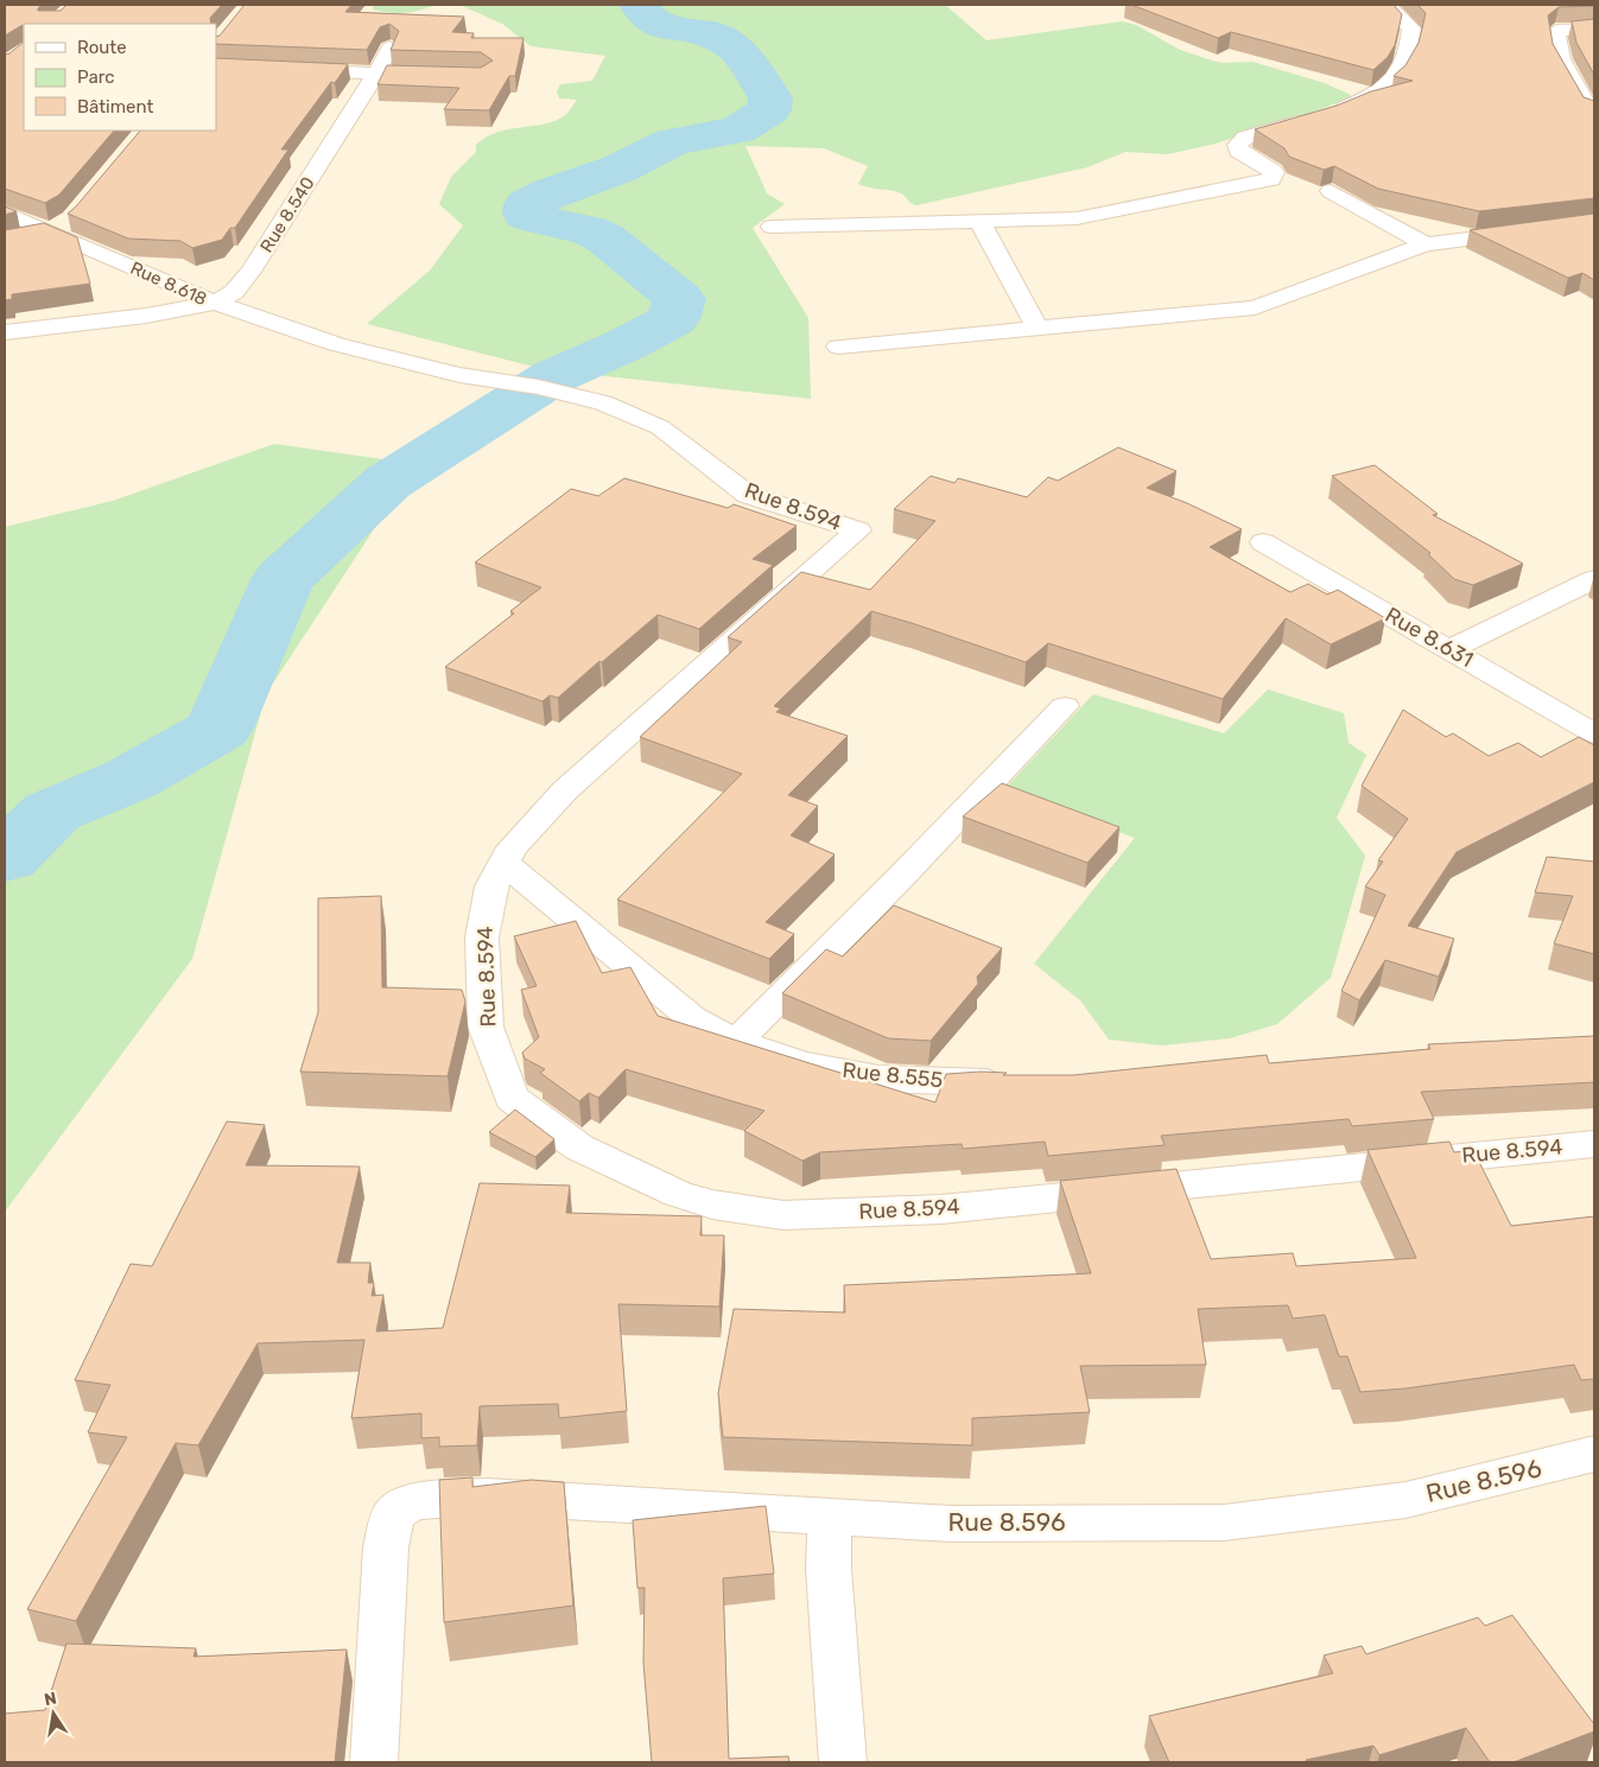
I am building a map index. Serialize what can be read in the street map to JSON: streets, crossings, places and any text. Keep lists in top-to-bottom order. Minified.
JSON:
{"streets":{"street":["Rue 8.540","Rue 8.618","Rue 8.594","Rue 8.631","Rue 8.555","Rue 8.596"]},"crossings":[["Rue 8.540","Rue 8.618"],["Rue 8.618","Rue 8.594"],["Rue 8.594","Rue 8.555"]],"legend":["Route","Parc","Bâtiment"],"north":"top"}
